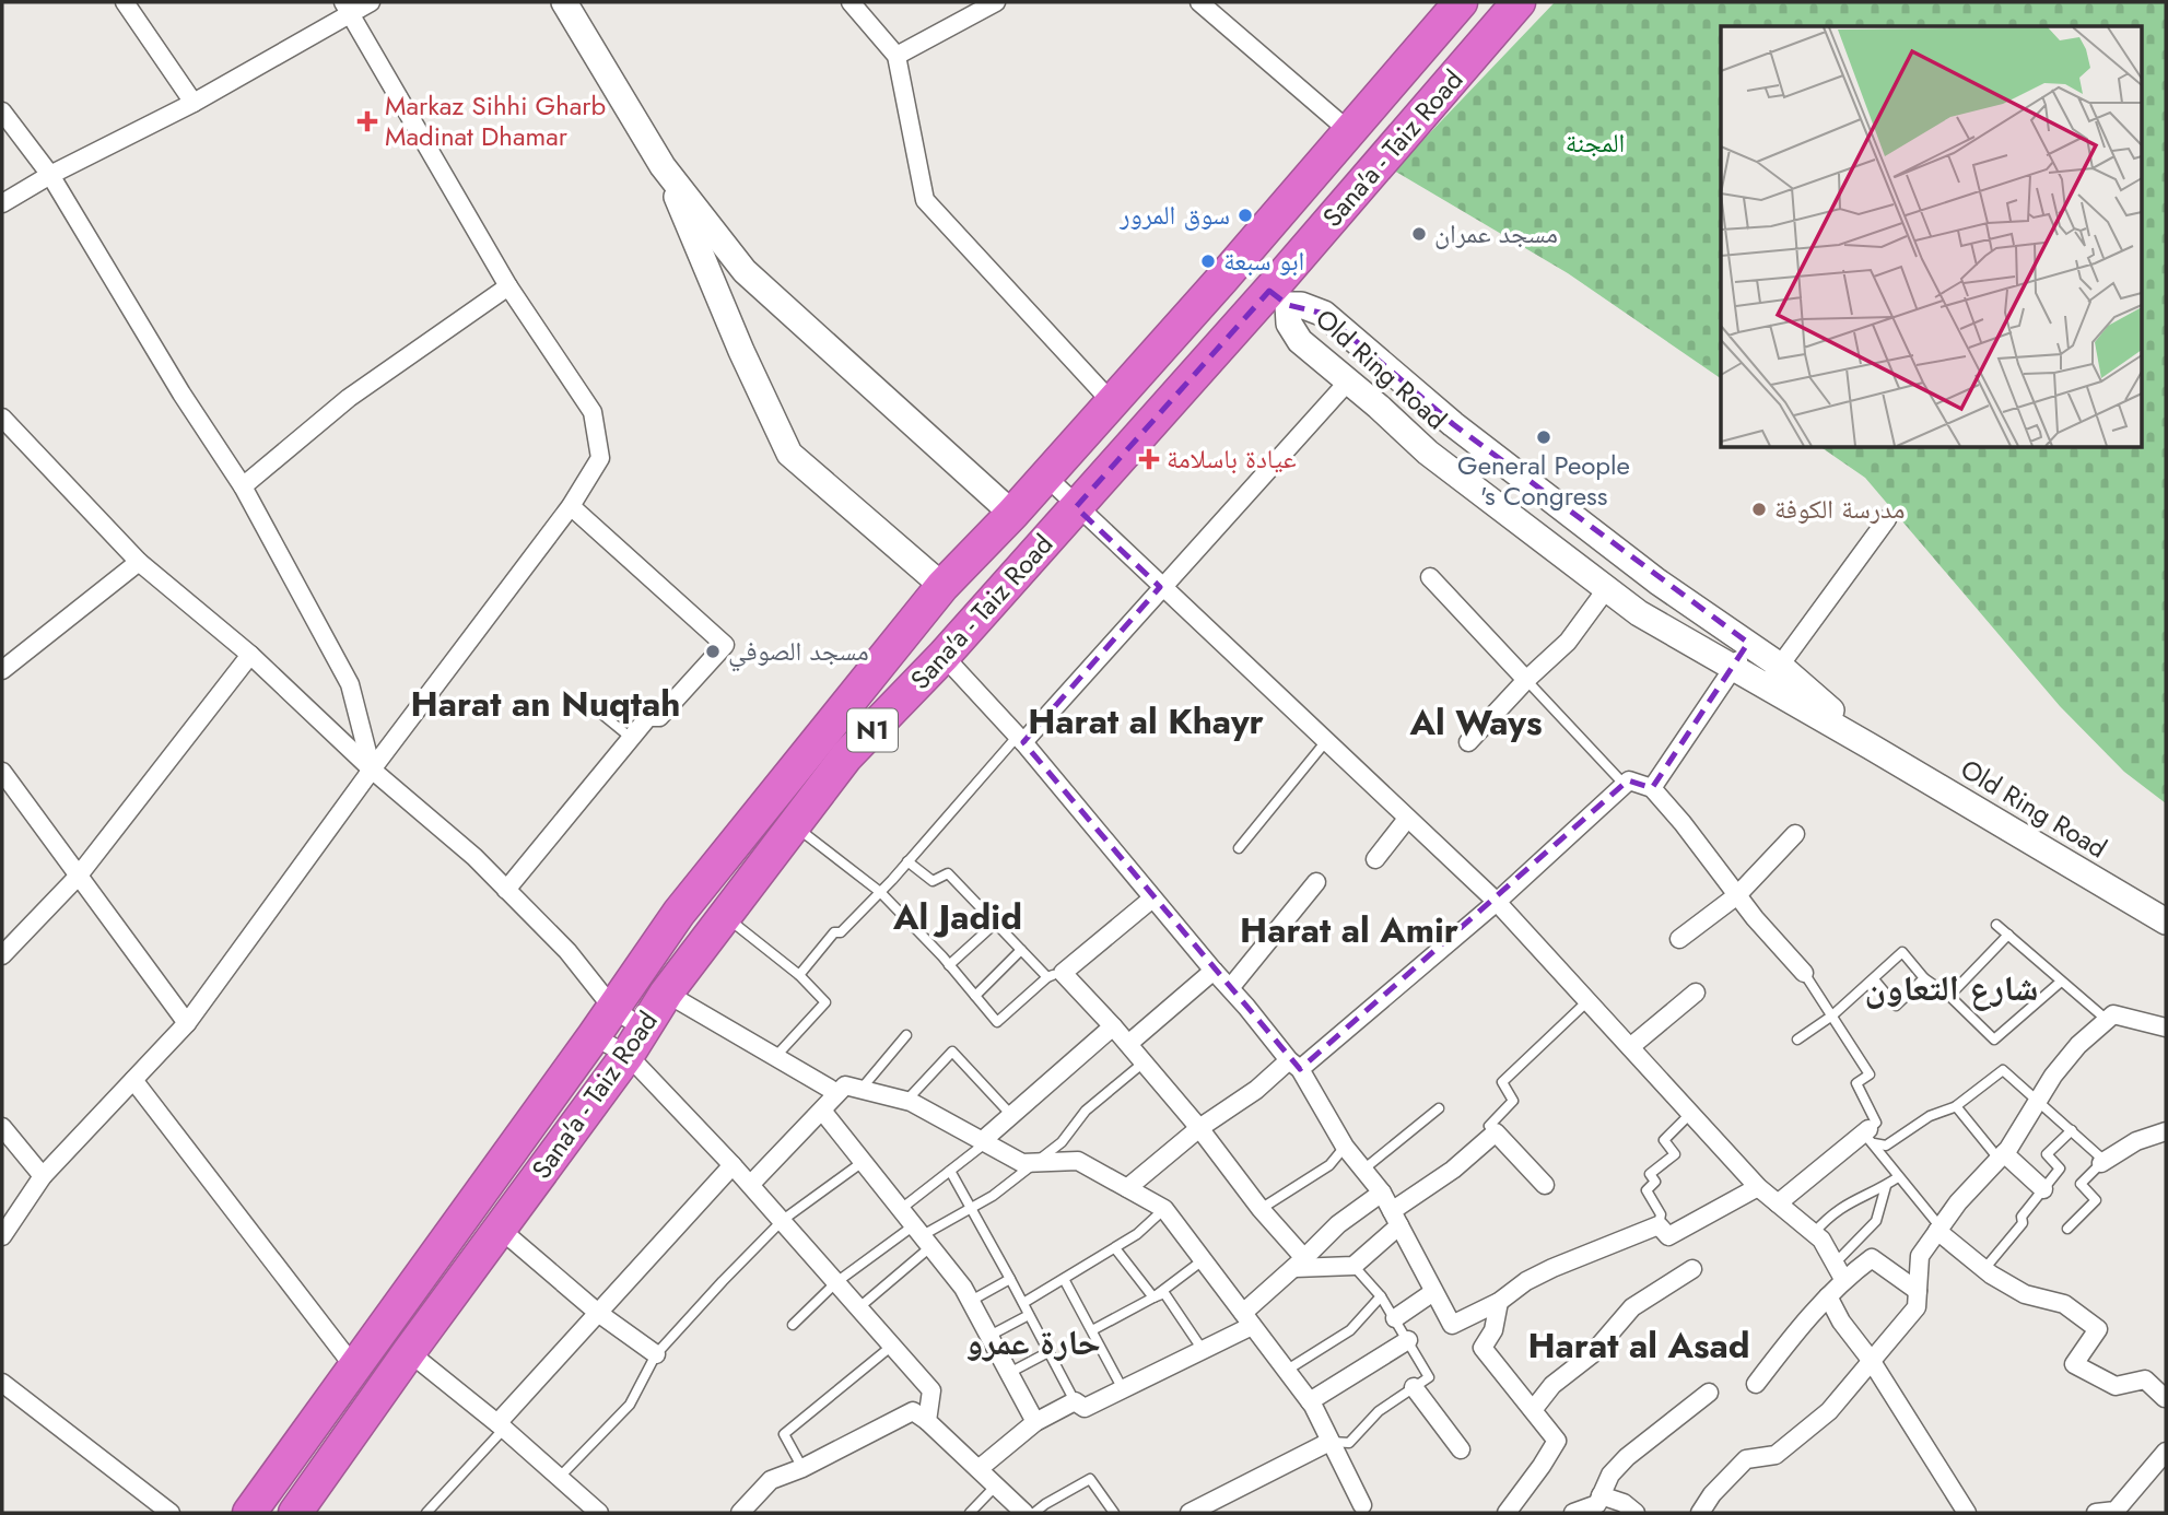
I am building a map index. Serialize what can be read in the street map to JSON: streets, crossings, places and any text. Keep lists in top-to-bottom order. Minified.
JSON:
{"streets":{"highway":["Sana'a - Taiz Road","N1"],"street":["Old Ring Road"]},"crossings":[["Sana'a - Taiz Road","Old Ring Road"]],"districts":["Harat an Nuqtah","Harat al Khayr","Al Ways","Al Jadid","Harat al Amir","شارع التعاون","حارة عمرو","Harat al Asad"],"parks":["المجنة"],"places":{"health":["Markaz Sihhi Gharb Madinat Dhamar","عيادة باسلامة"],"other":["سوق المرور","مسجد عمران","ابو سبعة","General People 's Congress","مدرسة الكوفة","مسجد الصوفي"]}}
